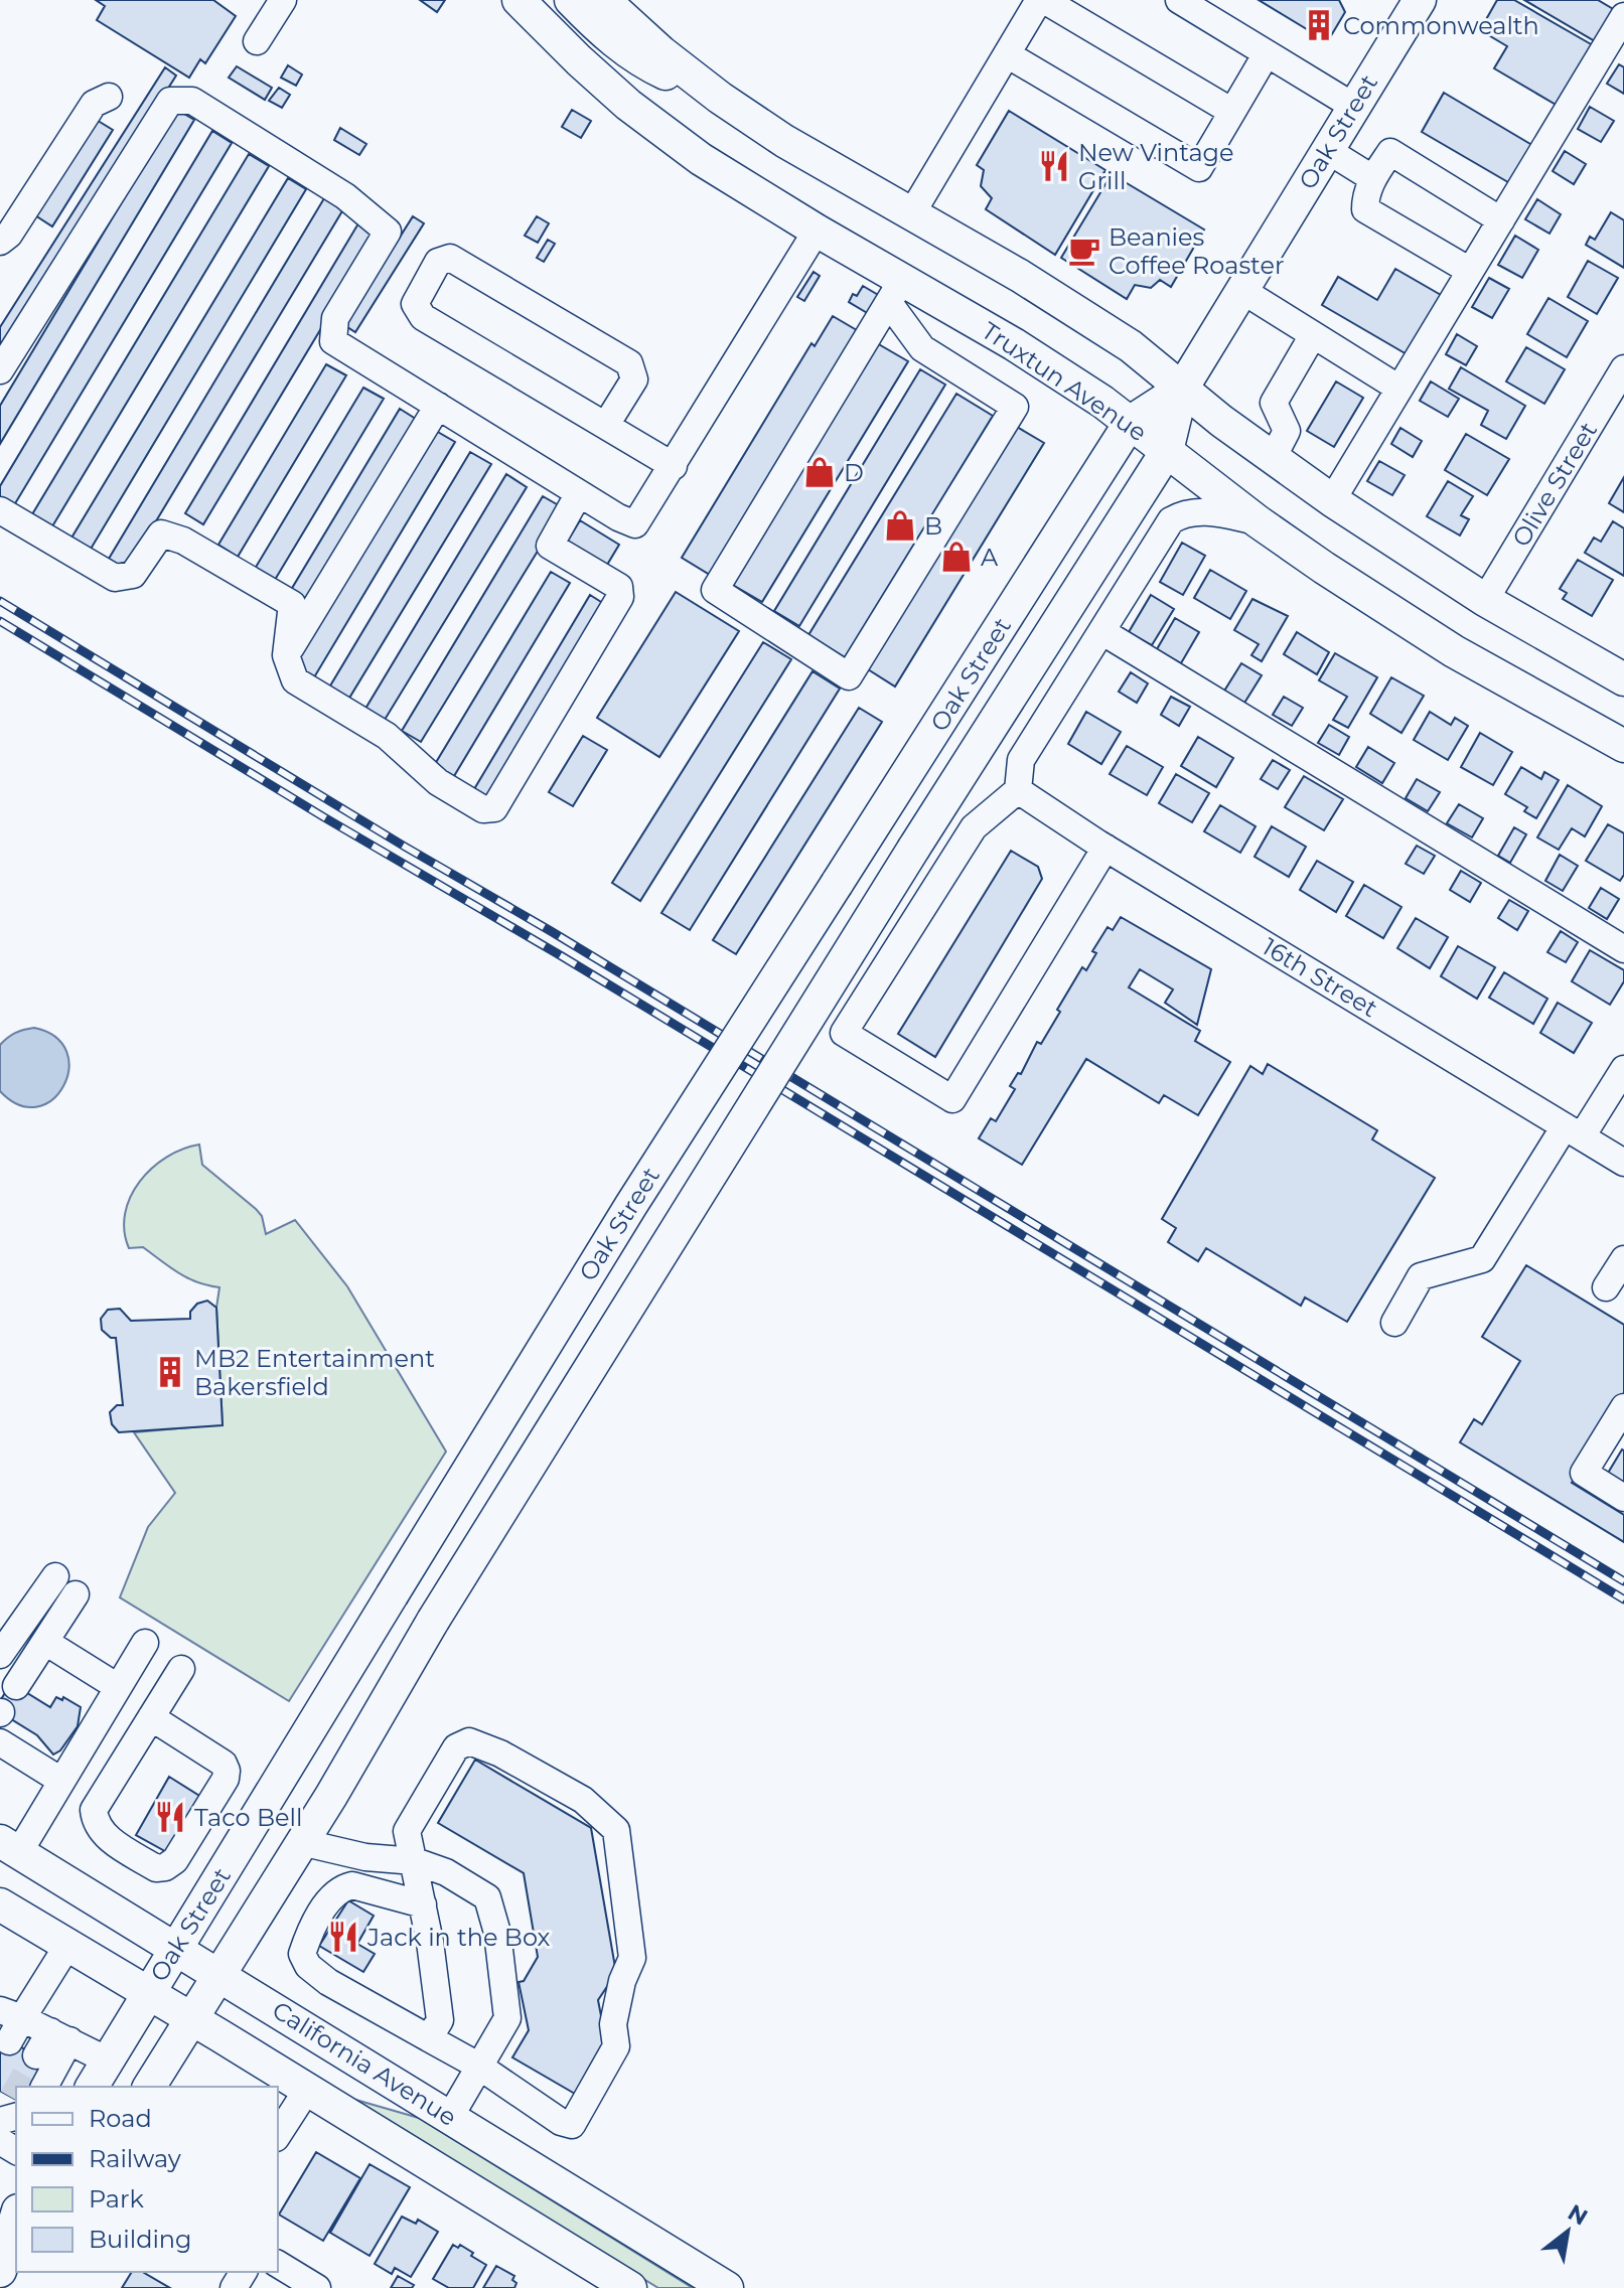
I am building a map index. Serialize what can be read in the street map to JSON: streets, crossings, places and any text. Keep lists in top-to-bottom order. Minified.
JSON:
{"streets":{"main road":["Oak Street","Truxtun Avenue","California Avenue"],"street":["Olive Street","16th Street"]},"crossings":[["Oak Street","Truxtun Avenue"],["Oak Street","California Avenue"]],"places":{"building":["Commonwealth","MB2 Entertainment Bakersfield"],"restaurant":["New Vintage Grill","Taco Bell","Jack in the Box"],"cafe":["Beanies Coffee Roaster"],"shop":["D","B","A"]},"legend":["Road","Railway","Park","Building"],"north":"top right"}
